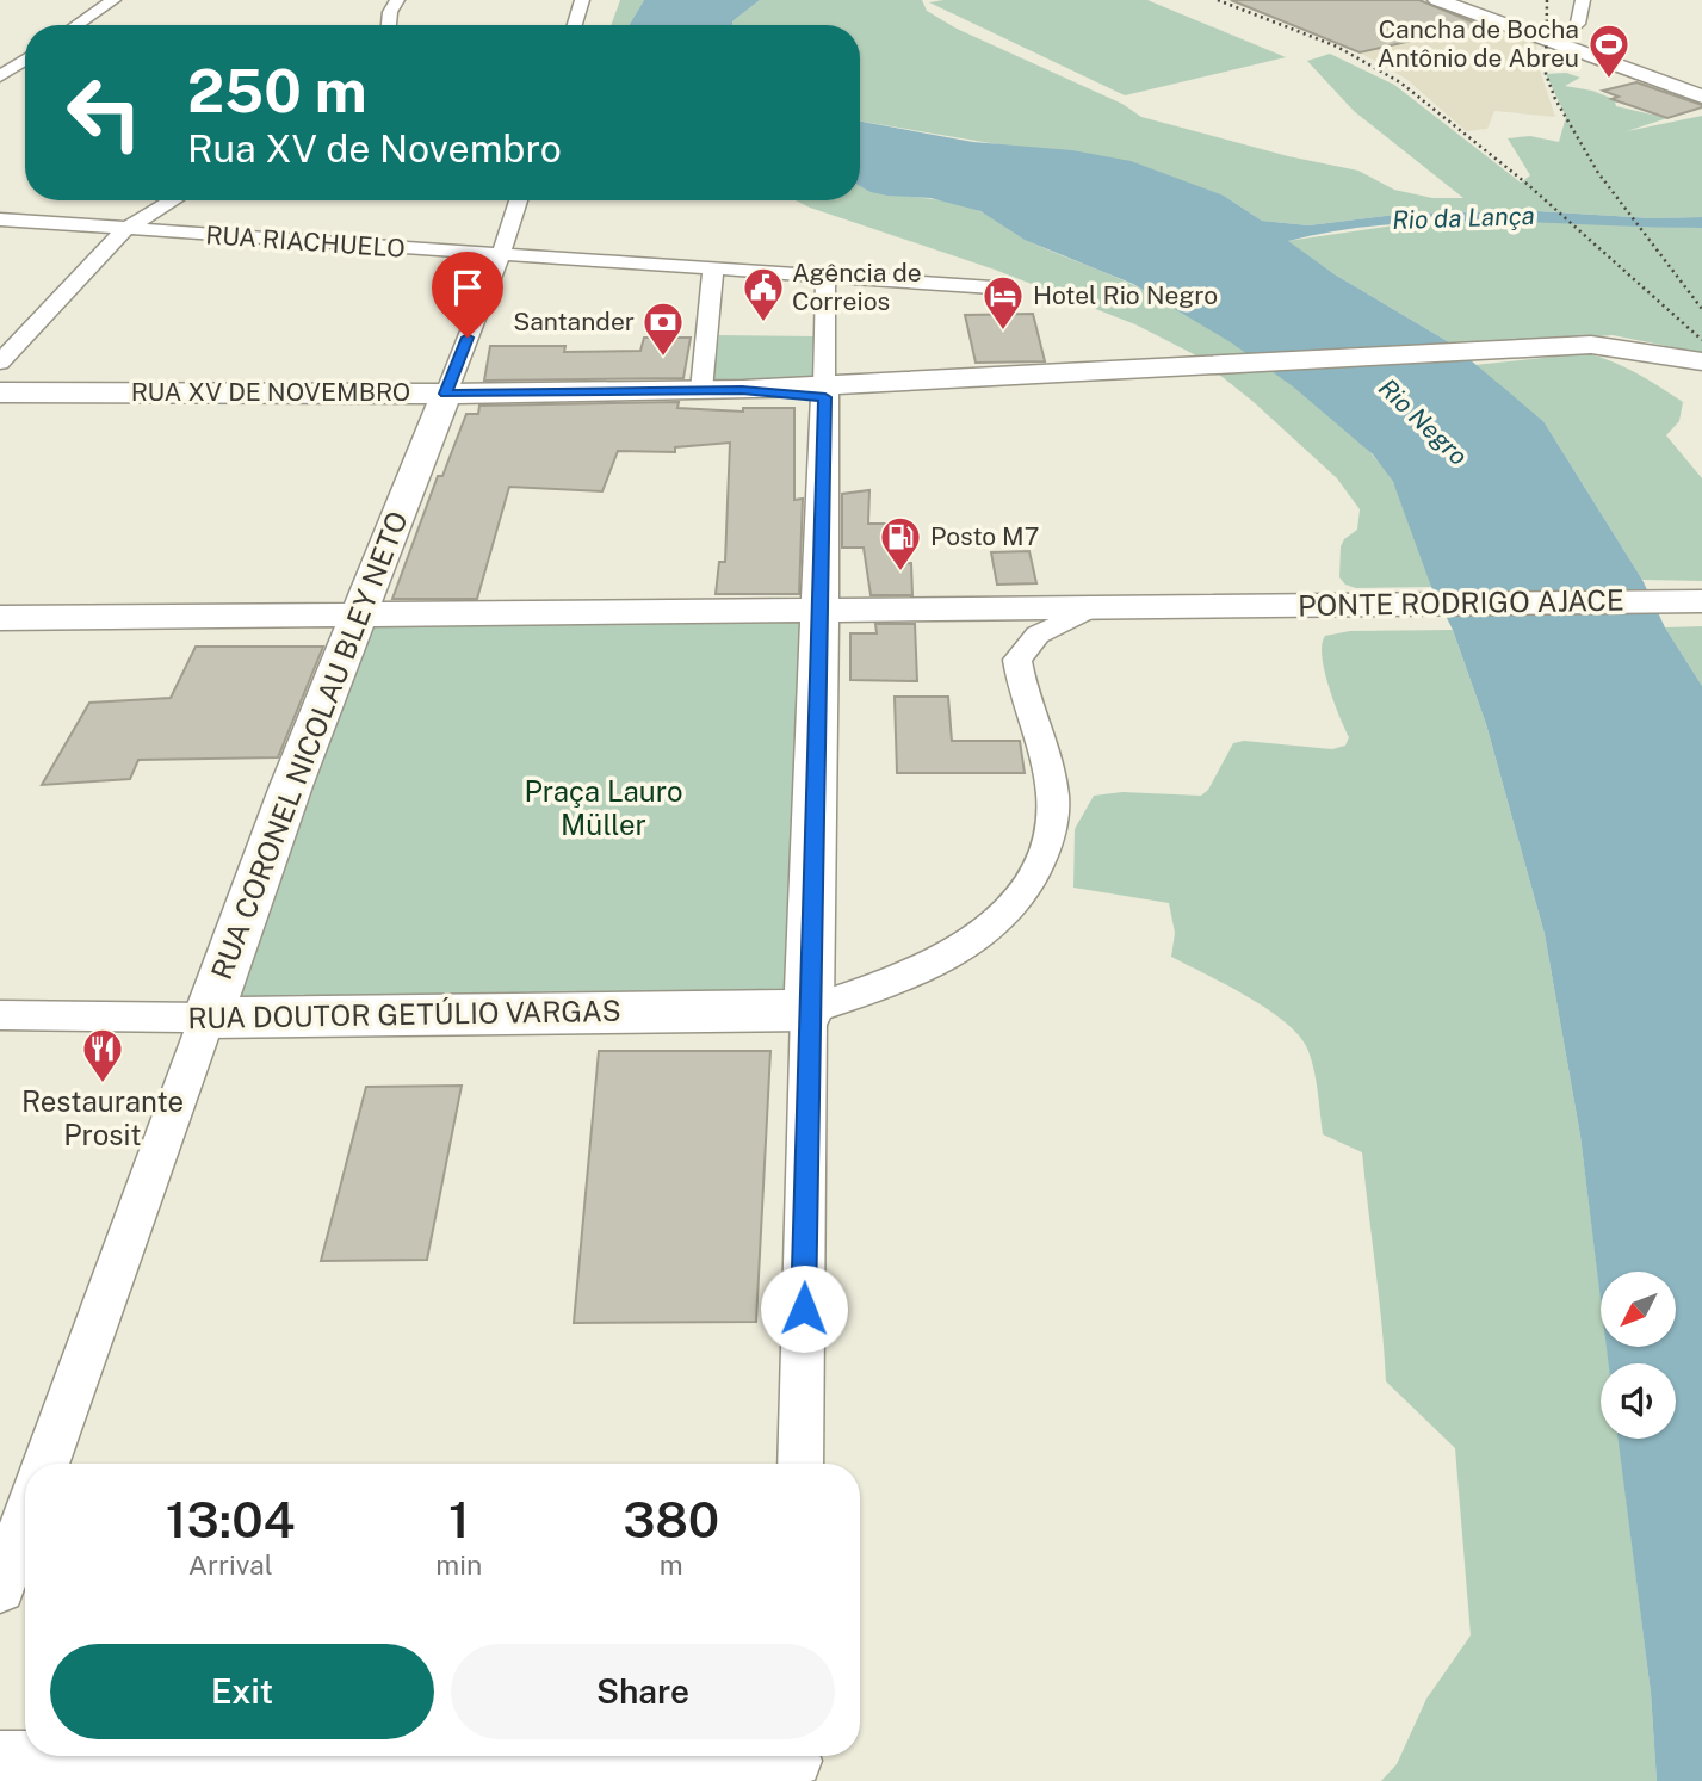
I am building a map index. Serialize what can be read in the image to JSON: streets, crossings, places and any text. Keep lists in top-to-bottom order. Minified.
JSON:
{"streets":{"main road":["RUA XV DE NOVEMBRO","PONTE RODRIGO AJACE","RUA CORONEL NICOLAU BLEY NETO","RUA DOUTOR GETÚLIO VARGAS"],"street":["RUA RIACHUELO"]},"crossings":[["RUA RIACHUELO","RUA CORONEL NICOLAU BLEY NETO"],["RUA XV DE NOVEMBRO","RUA CORONEL NICOLAU BLEY NETO"],["PONTE RODRIGO AJACE","RUA CORONEL NICOLAU BLEY NETO"],["RUA CORONEL NICOLAU BLEY NETO","RUA DOUTOR GETÚLIO VARGAS"]],"water":["Rio da Lança","Rio Negro"],"parks":["Praça Lauro Müller"],"places":{"sports":["Cancha de Bocha Antônio de Abreu"],"public building":["Agência de Correios"],"hotel":["Hotel Rio Negro"],"bank":["Santander"],"fuel station":["Posto M7"],"restaurant":["Restaurante Prosit"]},"north":"bottom left","page":{"turn":["250 m","Rua XV de Novembro"],"eta":["13:04","Arrival","1","min","380","m"],"buttons":["Exit","Share"]}}
